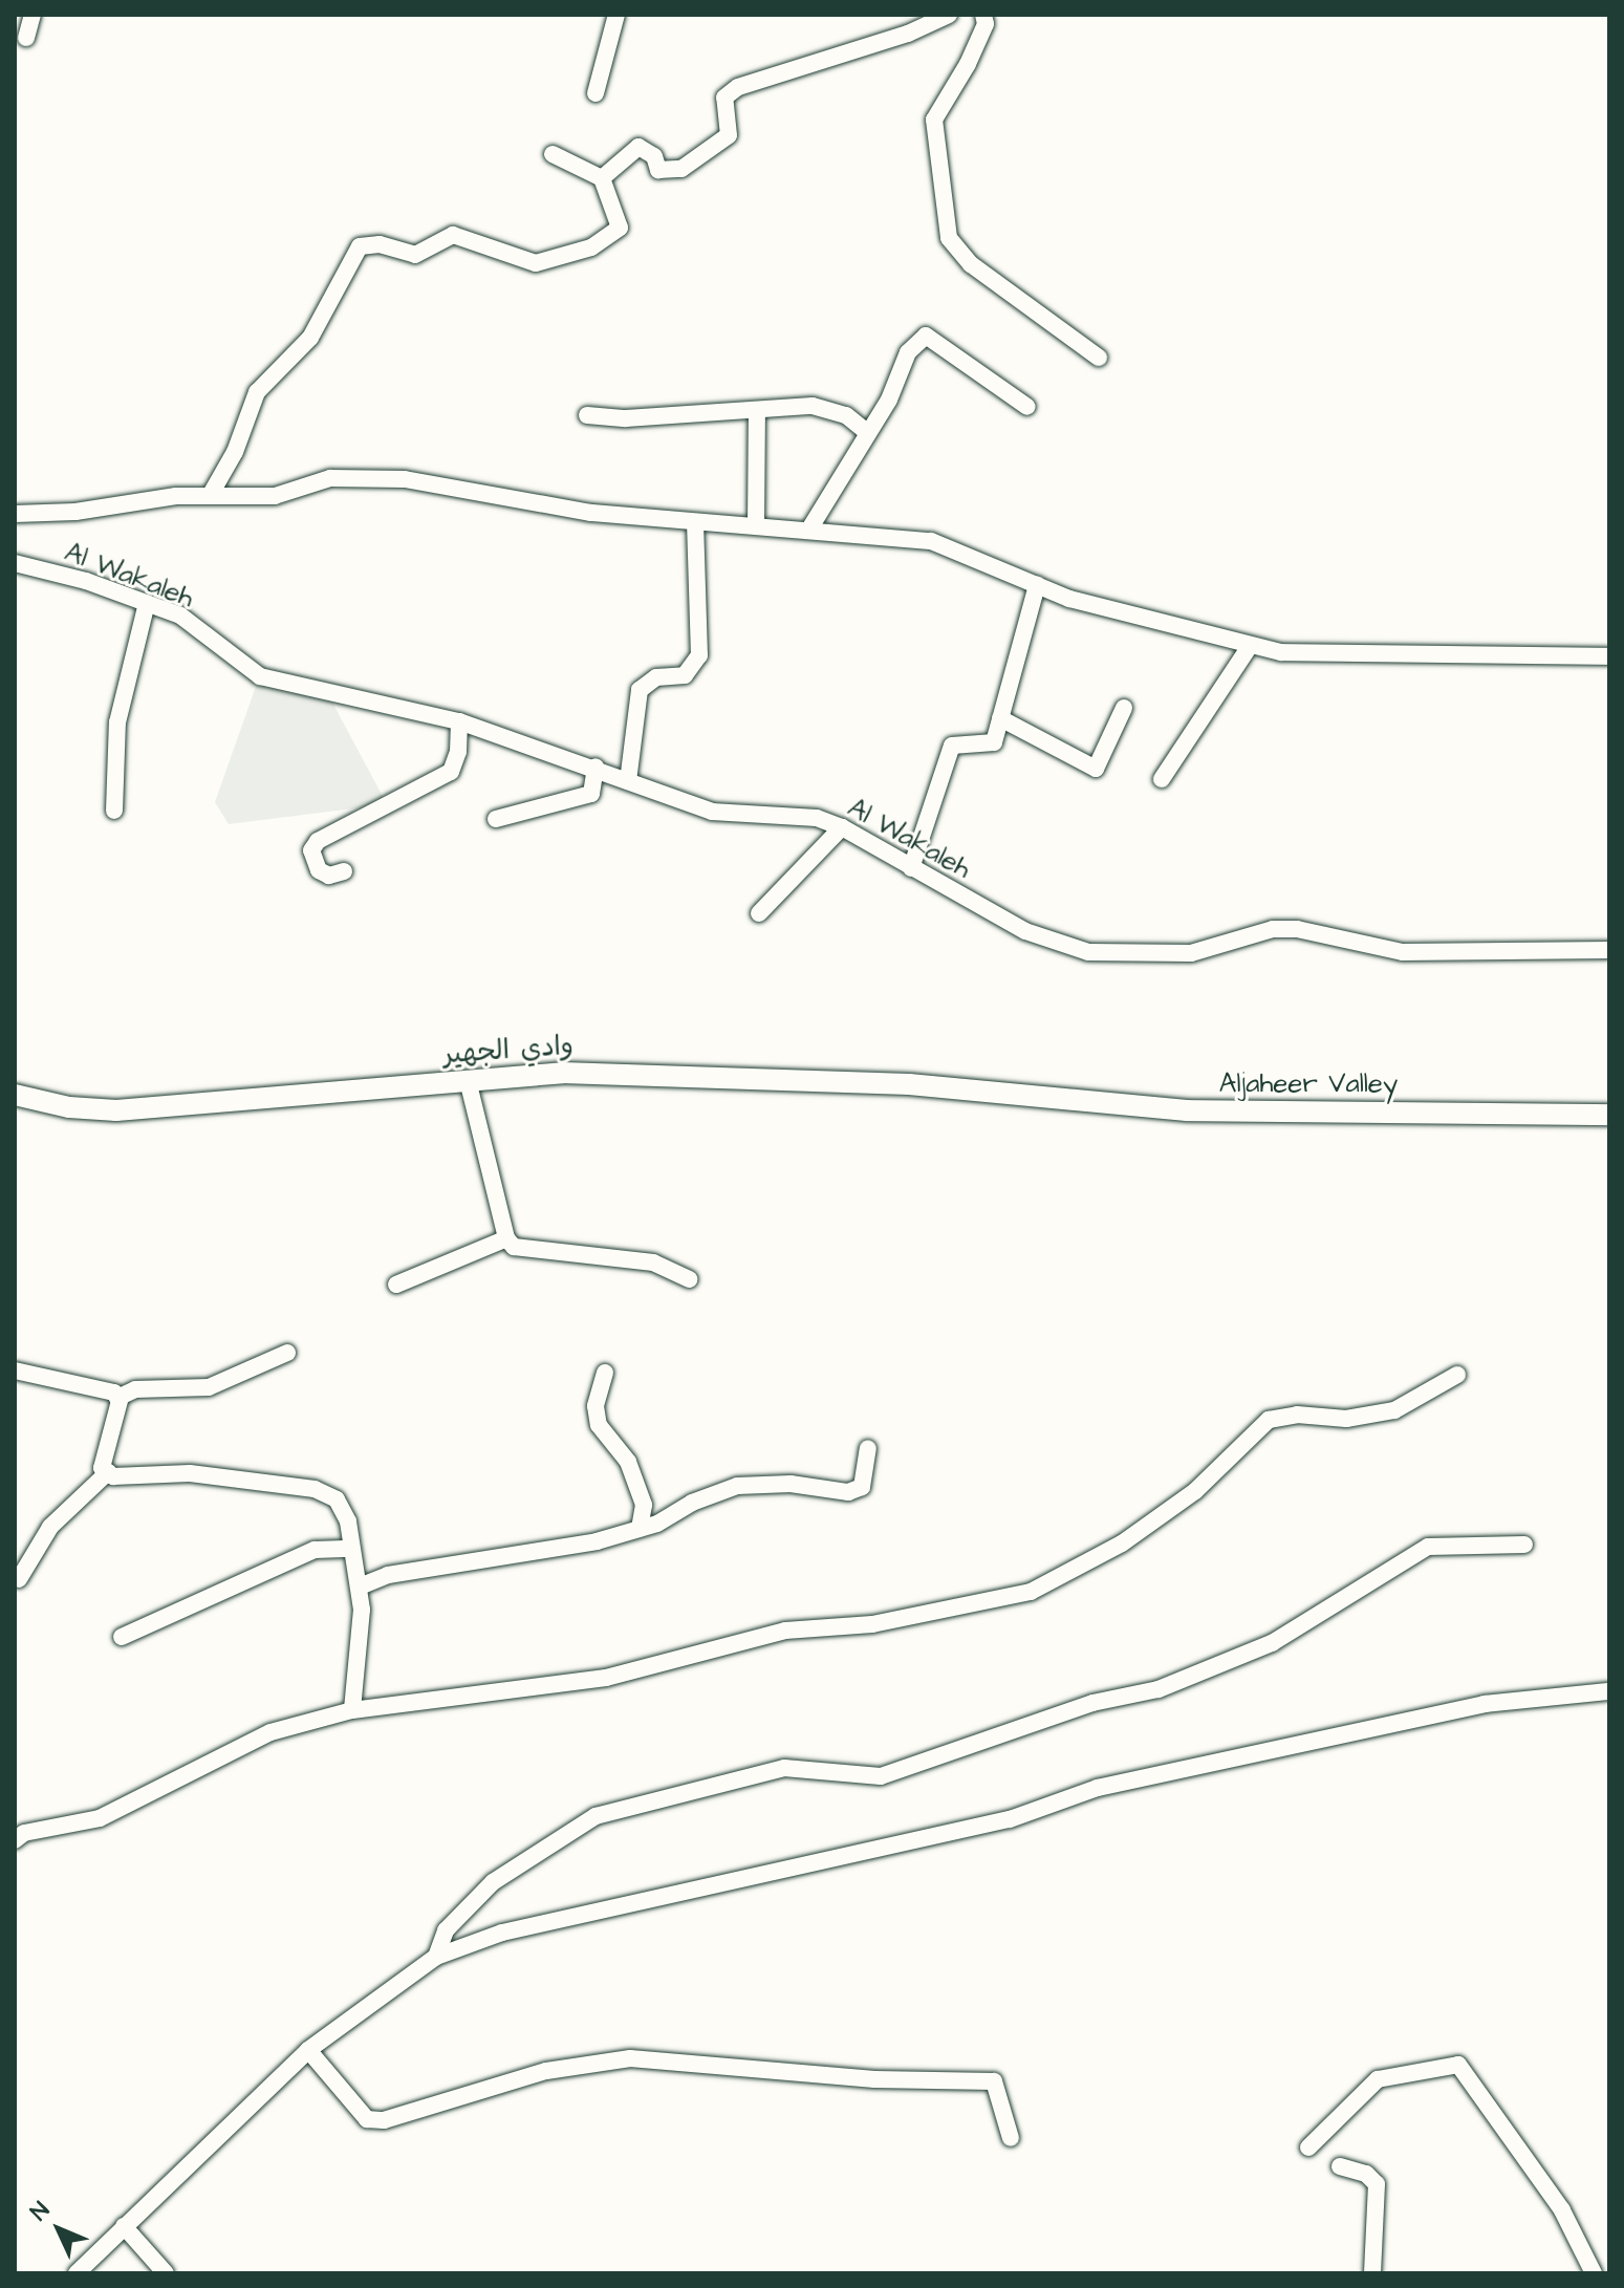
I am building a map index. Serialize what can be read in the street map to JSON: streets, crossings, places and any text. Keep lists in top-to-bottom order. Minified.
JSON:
{"streets":{"street":["Al Wakaleh","وادي الجهير","Aljaheer Valley"]},"crossings":[["وادي الجهير","Aljaheer Valley"]],"north":"top left"}
